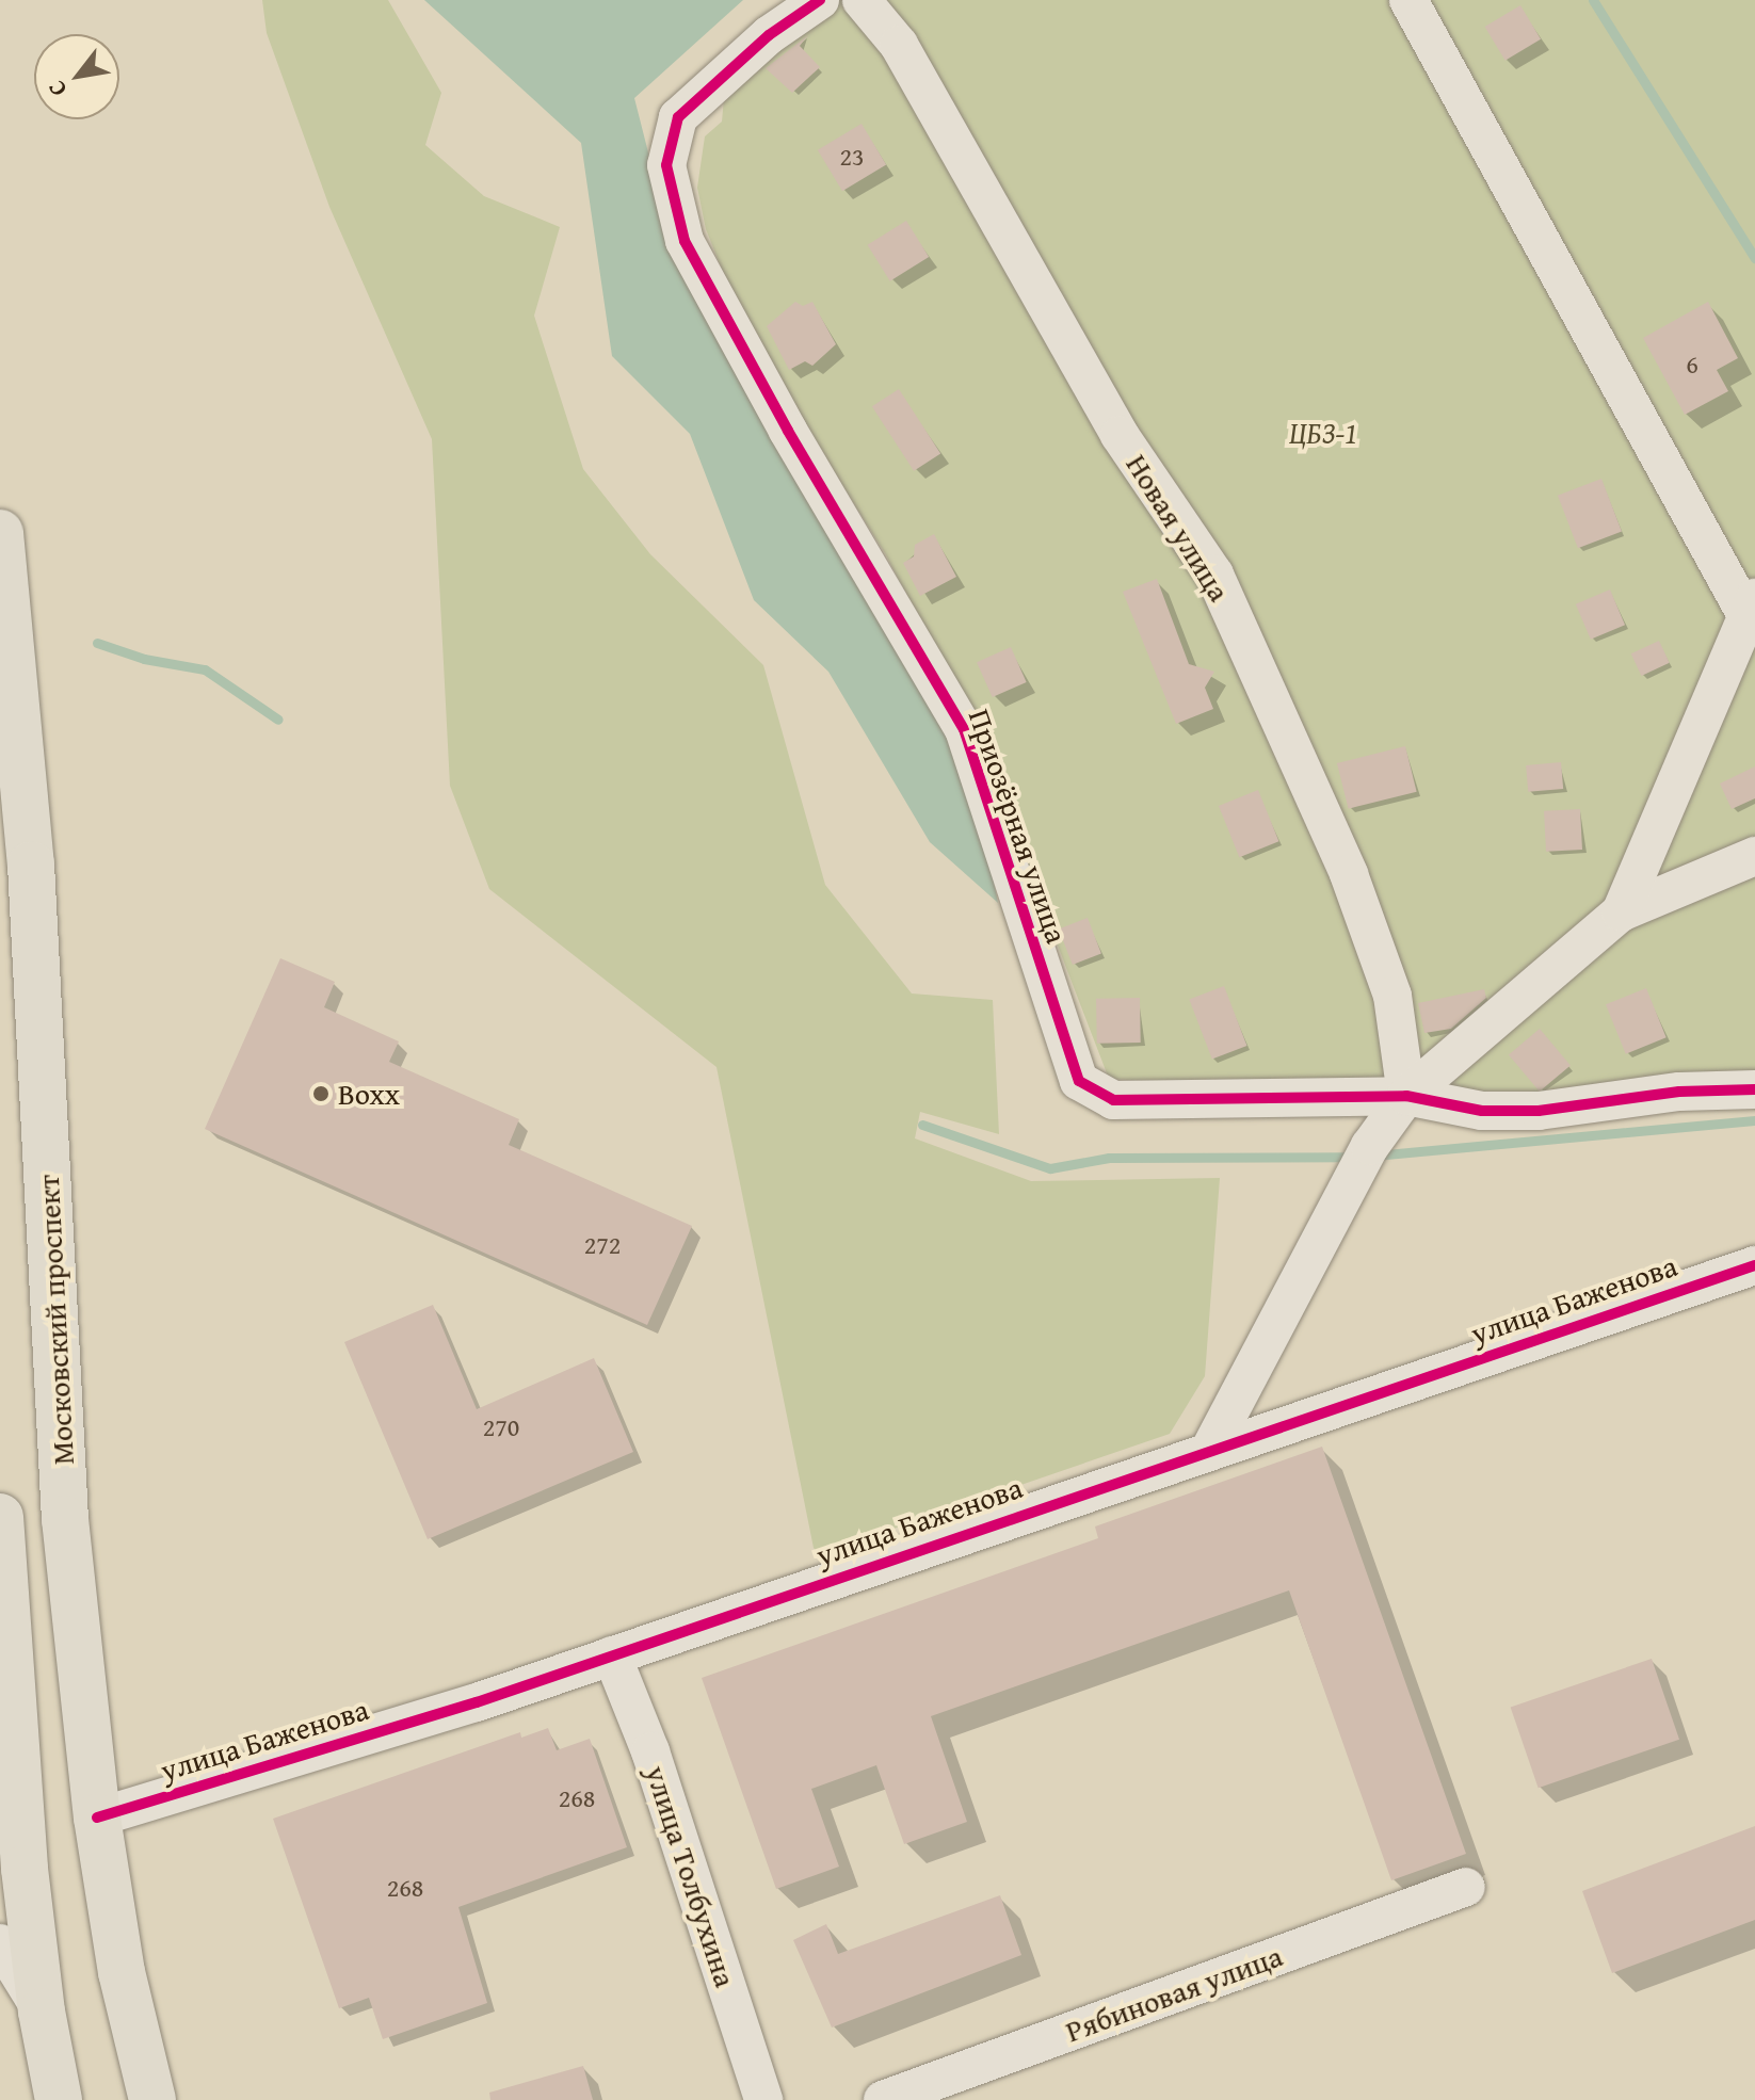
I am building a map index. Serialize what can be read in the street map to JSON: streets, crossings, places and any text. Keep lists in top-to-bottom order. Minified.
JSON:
{"streets":{"main road":["Московский проспект"],"street":["Новая улица","Приозёрная улица","улица Баженова","улица Толбухина","Рябиновая улица"]},"crossings":[["Новая улица","Приозёрная улица"],["улица Баженова","Московский проспект"],["улица Баженова","улица Толбухина"]],"parks":["ЦБЗ-1"],"places":["Boxx"],"house_numbers":["23","6","272","270","268","268"],"north":"bottom left"}
